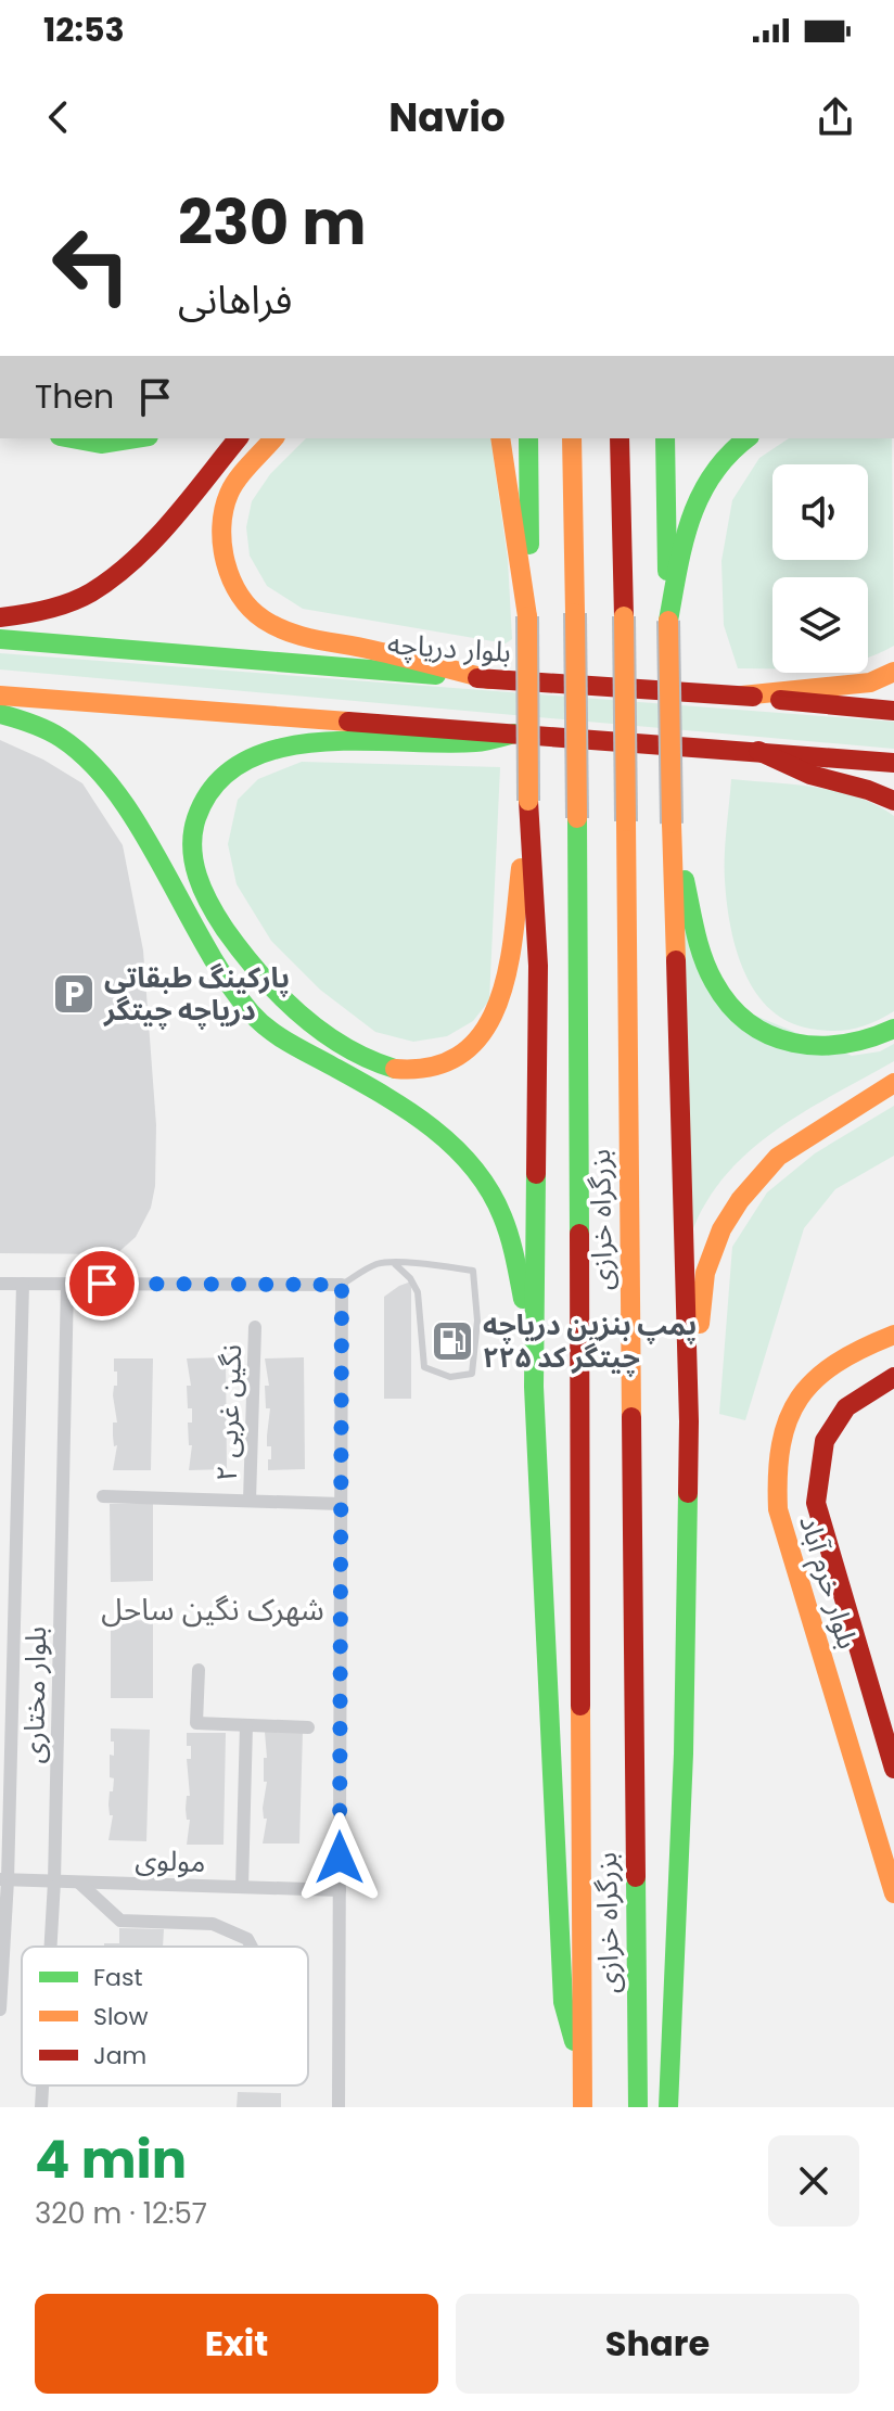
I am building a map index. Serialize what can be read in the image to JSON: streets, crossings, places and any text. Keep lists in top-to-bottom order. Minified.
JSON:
{"streets":{"main road":["بلوار دریاچه","بزرگراه خرازی","بلوار خرم آباد"],"street":["نگین غربی ۲","بلوار مختاری","مولوی"]},"crossings":[["بلوار مختاری","مولوی"]],"districts":["شهرک نگین ساحل"],"places":{"parking":["پارکینگ طبقاتی دریاچه چیتگر"],"fuel station":["پمپ بنزین دریاچه چیتگر کد ۲۲۵"]},"legend":["Fast","Slow","Jam"],"page":{"status":"12:53","header":"Navio","turn":["230 m","فراهانی"],"then":"Then","heading":["4 min","320 m · 12:57"],"buttons":["Exit","Share"]}}
